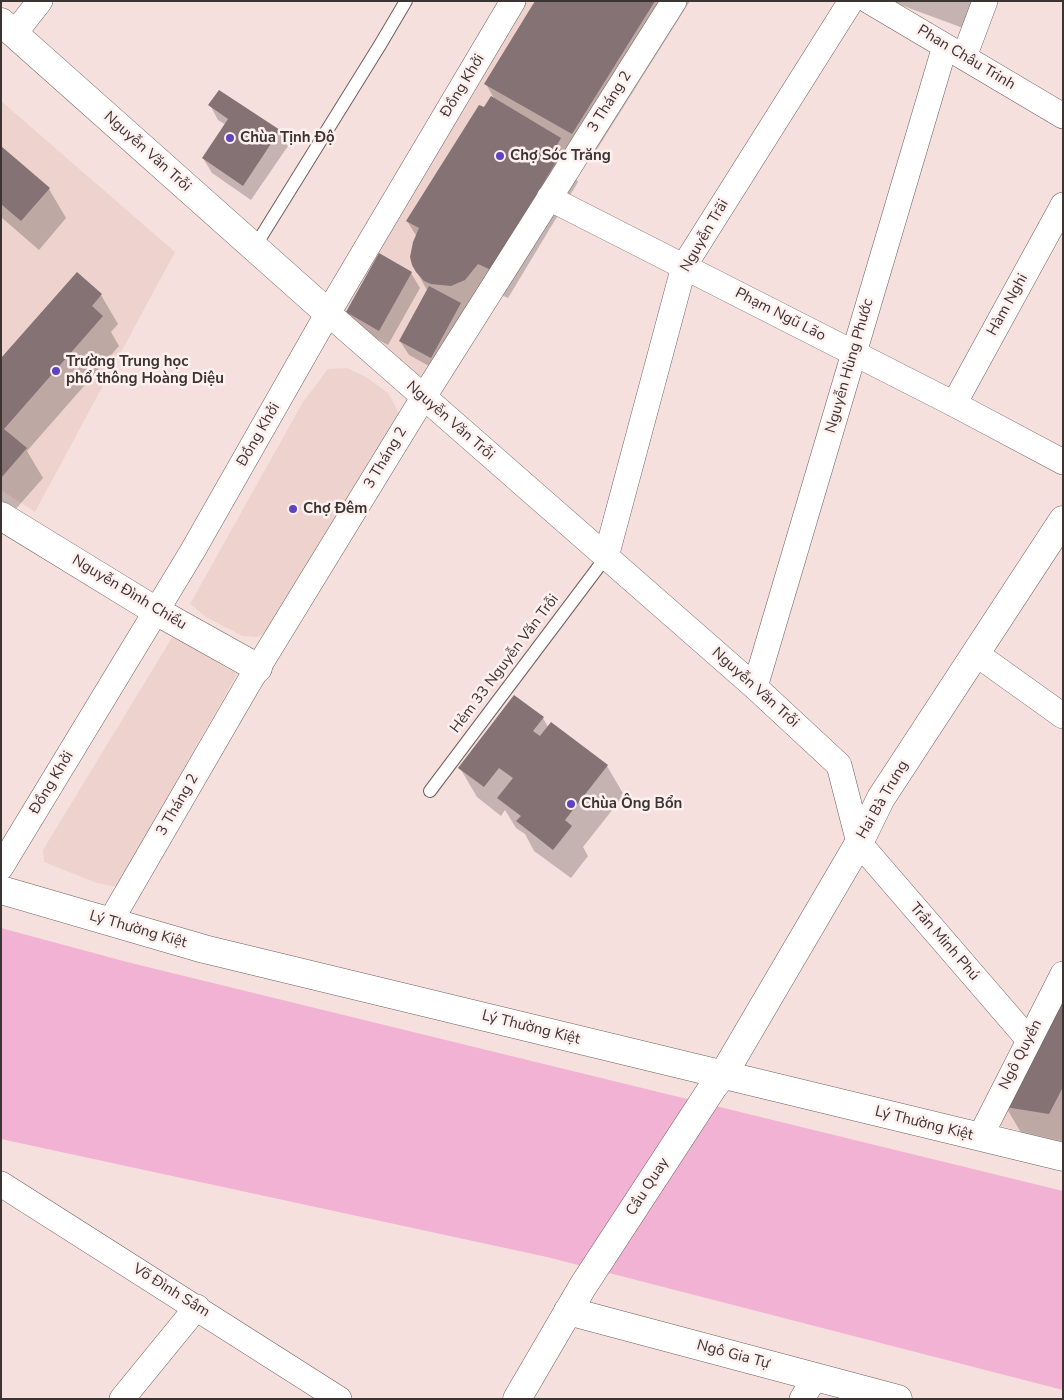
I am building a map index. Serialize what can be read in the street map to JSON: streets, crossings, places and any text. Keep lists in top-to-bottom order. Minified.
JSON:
{"streets":{"street":["Phan Châu Trinh","Đồng Khởi","3 Tháng 2","Nguyễn Văn Trỗi","Nguyễn Trãi","Hàm Nghi","Phạm Ngũ Lão","Nguyễn Hùng Phước","Nguyễn Đình Chiểu","Hai Bà Trưng","Lý Thường Kiệt","Trần Minh Phú","Ngô Quyền","Cầu Quay","Võ Đình Sâm","Ngô Gia Tự"],"lane":["Hẻm 33 Nguyễn Văn Trỗi"]},"crossings":[["Phan Châu Trinh","Nguyễn Hùng Phước"],["Đồng Khởi","Nguyễn Văn Trỗi"],["Đồng Khởi","Nguyễn Đình Chiểu"],["3 Tháng 2","Nguyễn Văn Trỗi"],["3 Tháng 2","Phạm Ngũ Lão"],["3 Tháng 2","Nguyễn Đình Chiểu"],["3 Tháng 2","Lý Thường Kiệt"],["Nguyễn Văn Trỗi","Nguyễn Trãi"],["Nguyễn Văn Trỗi","Nguyễn Hùng Phước"],["Nguyễn Văn Trỗi","Hẻm 33 Nguyễn Văn Trỗi"],["Nguyễn Văn Trỗi","Hai Bà Trưng"],["Nguyễn Văn Trỗi","Trần Minh Phú"],["Nguyễn Trãi","Phạm Ngũ Lão"],["Nguyễn Trãi","Hẻm 33 Nguyễn Văn Trỗi"],["Hàm Nghi","Phạm Ngũ Lão"],["Phạm Ngũ Lão","Nguyễn Hùng Phước"],["Hai Bà Trưng","Lý Thường Kiệt"],["Hai Bà Trưng","Trần Minh Phú"],["Hai Bà Trưng","Cầu Quay"],["Lý Thường Kiệt","Ngô Quyền"],["Lý Thường Kiệt","Cầu Quay"],["Trần Minh Phú","Ngô Quyền"],["Cầu Quay","Ngô Gia Tự"]],"places":["Chùa Tịnh Độ","Chợ Sóc Trăng","Trường Trung học phổ thông Hoàng Diệu","Chợ Đêm","Chùa Ông Bổn"]}
